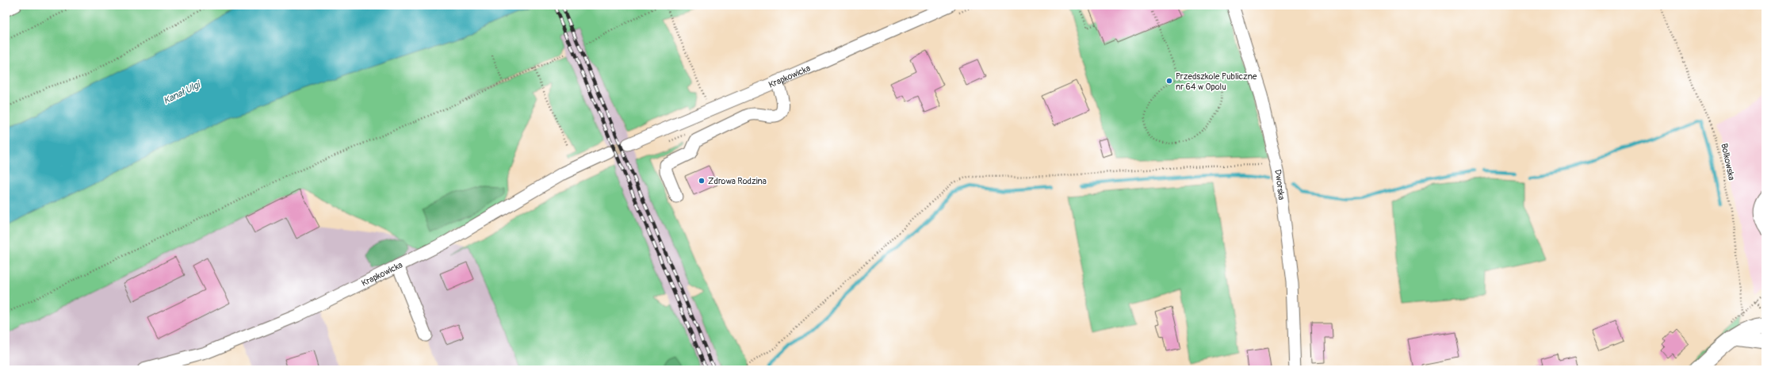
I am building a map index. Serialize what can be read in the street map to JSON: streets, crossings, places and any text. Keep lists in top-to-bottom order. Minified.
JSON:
{"streets":{"street":["Krapkowicka","Dworska"],"path":["Bolkowska"]},"water":["Kanał Ulgi"],"places":["Przedszkole Publiczne nr 64 w Opolu","Zdrowa Rodzina"]}
